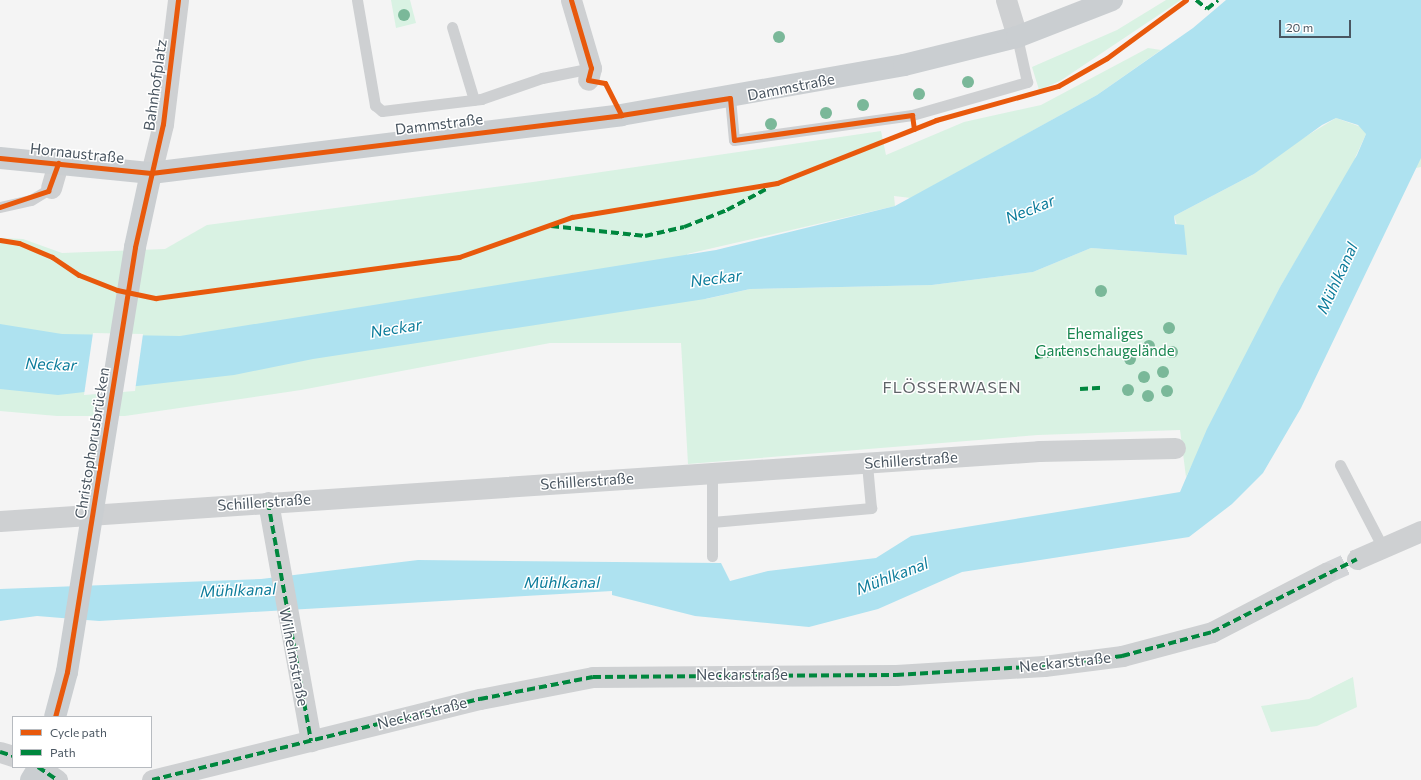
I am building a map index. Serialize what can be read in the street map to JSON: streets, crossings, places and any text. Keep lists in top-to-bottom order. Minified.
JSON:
{"streets":{"main road":["Dammstraße","Hornaustraße","Christophorusbrücken"],"street":["Bahnhofplatz","Schillerstraße","Wilhelmstraße","Neckarstraße"]},"crossings":[["Bahnhofplatz","Dammstraße"],["Bahnhofplatz","Hornaustraße"],["Bahnhofplatz","Christophorusbrücken"],["Dammstraße","Hornaustraße"],["Dammstraße","Christophorusbrücken"],["Hornaustraße","Christophorusbrücken"],["Christophorusbrücken","Schillerstraße"],["Schillerstraße","Wilhelmstraße"],["Wilhelmstraße","Neckarstraße"]],"districts":["FLÖSSERWASEN"],"water":["Neckar","Mühlkanal"],"parks":["Ehemaliges Gartenschaugelände"],"legend":["Cycle path","Path"],"scale_bar":"20 m"}
